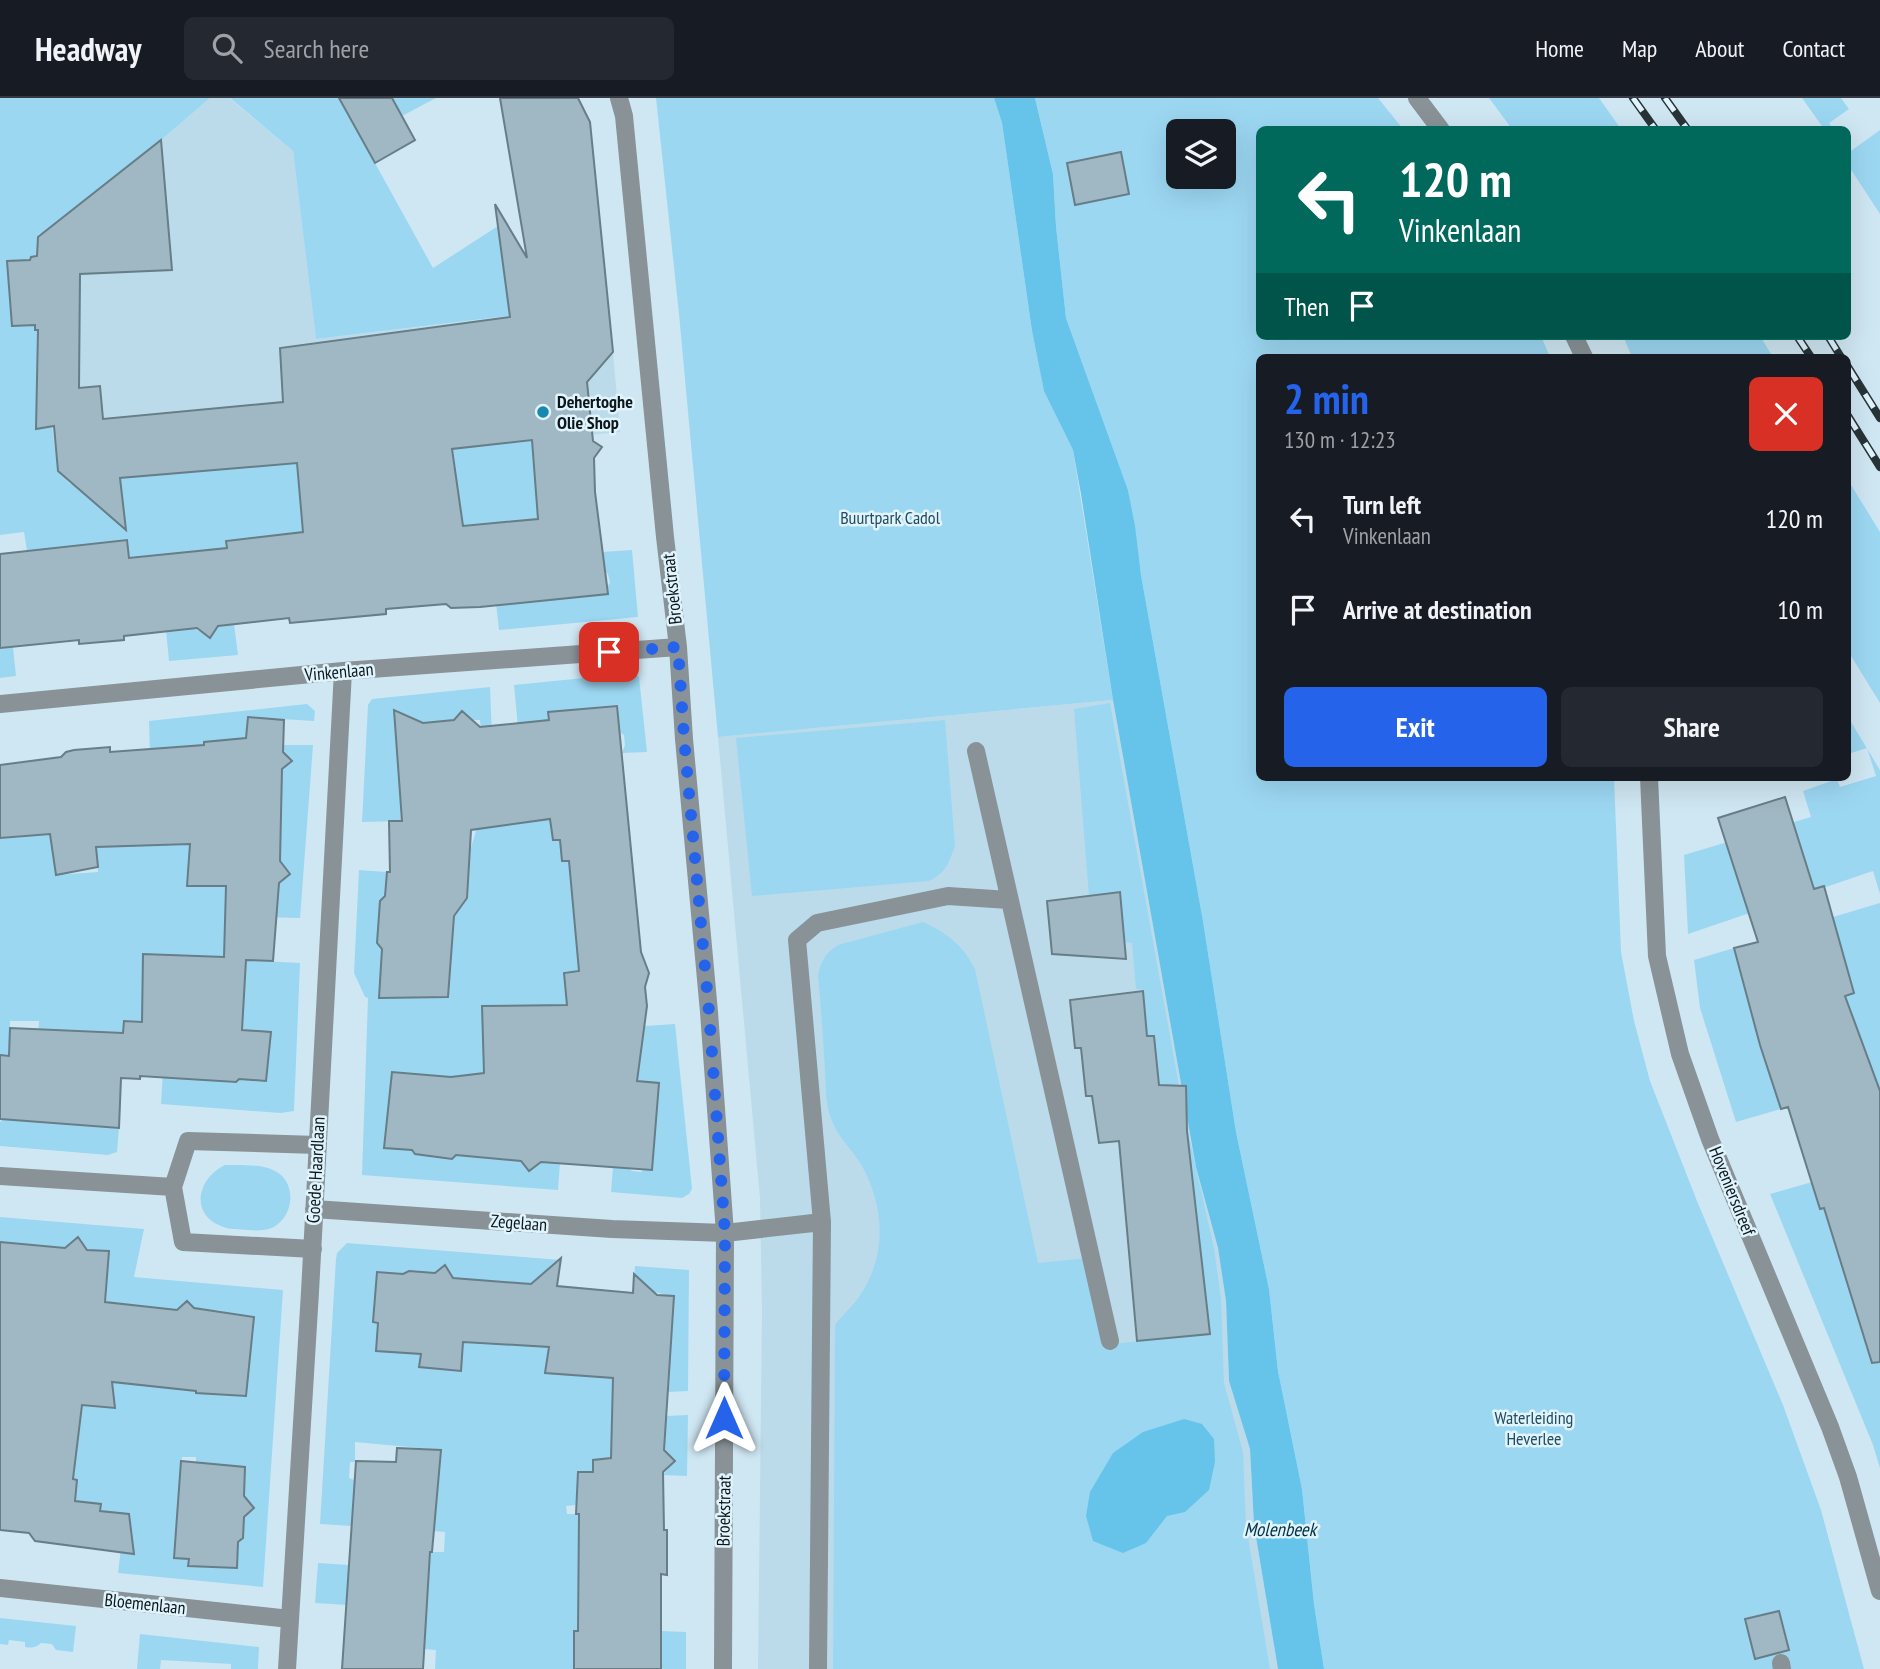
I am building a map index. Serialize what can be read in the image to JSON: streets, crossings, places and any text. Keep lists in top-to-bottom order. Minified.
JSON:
{"streets":{"street":["Broekstraat","Vinkenlaan","Goede Haardlaan","Hoveniersdreef","Zegelaan","Bloemenlaan"]},"crossings":[["Broekstraat","Vinkenlaan"],["Broekstraat","Zegelaan"],["Vinkenlaan","Goede Haardlaan"],["Goede Haardlaan","Zegelaan"],["Goede Haardlaan","Bloemenlaan"]],"water":["Molenbeek"],"parks":["Buurtpark Cadol","Waterleiding Heverlee"],"places":["Dehertoghe Olie Shop"],"page":{"header":"Headway","search":"Search here","nav":["Home","Map","About","Contact"],"turn":["120 m","Vinkenlaan"],"then":"Then","heading":["2 min","130 m · 12:23"],"list":[{"name":"Turn left","note":"Vinkenlaan","value":"120 m"},{"name":"Arrive at destination","value":"10 m"}],"buttons":["Exit","Share"]}}
